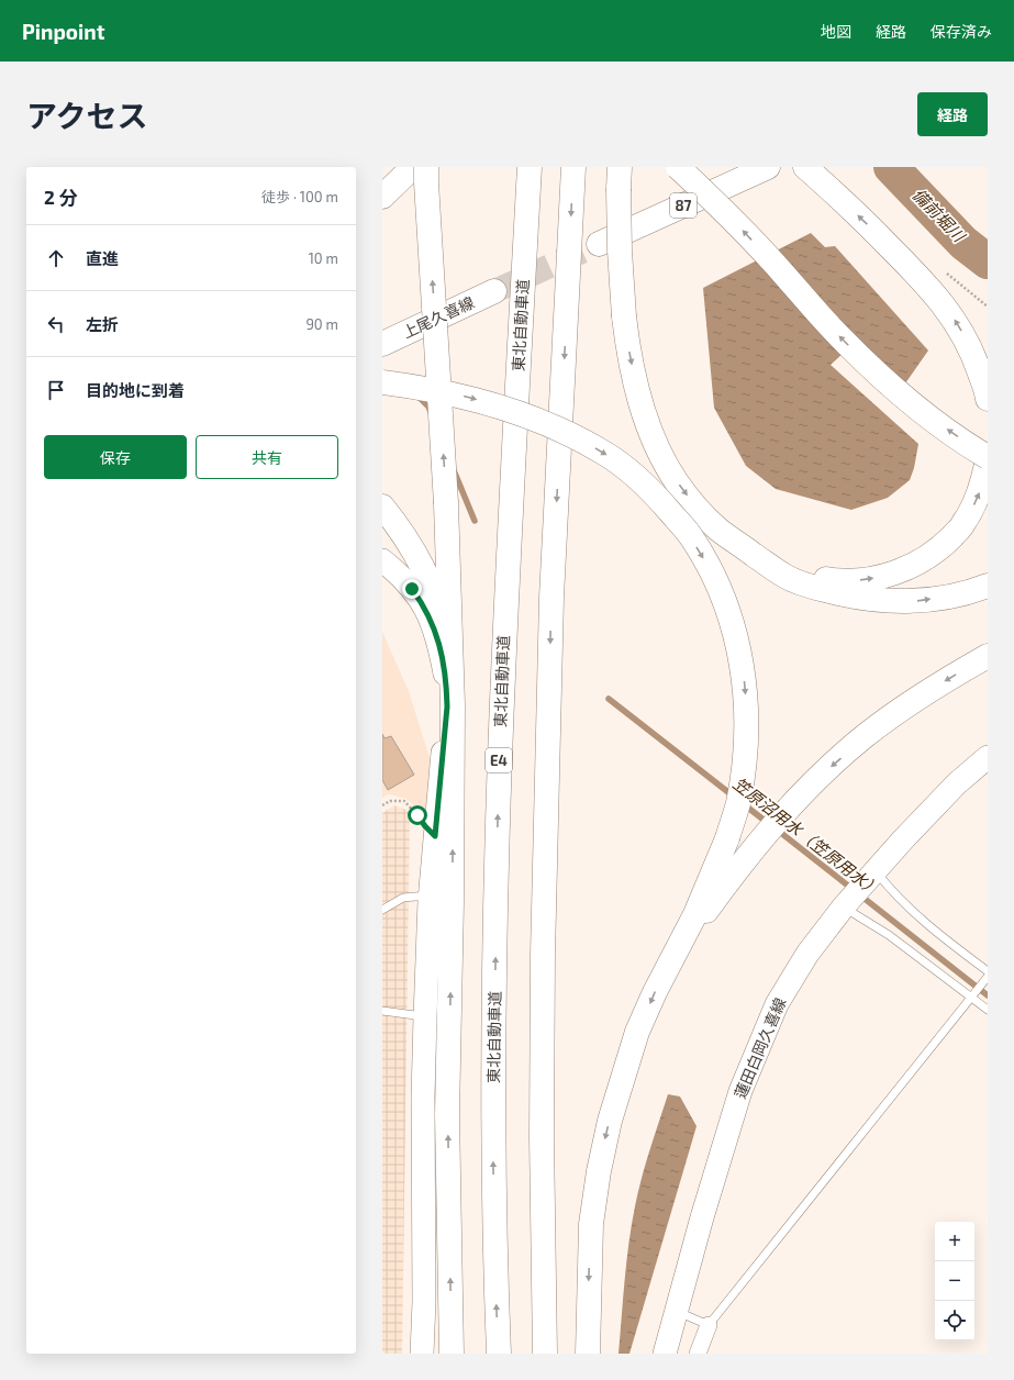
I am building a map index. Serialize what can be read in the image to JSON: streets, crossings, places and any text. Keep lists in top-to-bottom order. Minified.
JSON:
{"streets":{"main road":["87","上尾久喜線","東北自動車道","E4"],"street":["蓮田白岡久喜線"]},"water":["備前堀川","笠原沼用水（笠原用水）"],"page":{"header":"Pinpoint","nav":["地図","経路","保存済み"],"title":"アクセス","buttons":["経路",["保存","共有"]],"heading":["2 分","徒歩 · 100 m"],"list":[["直進","10 m"],["左折","90 m"],"目的地に到着"],"map_buttons":["+","−"]}}
